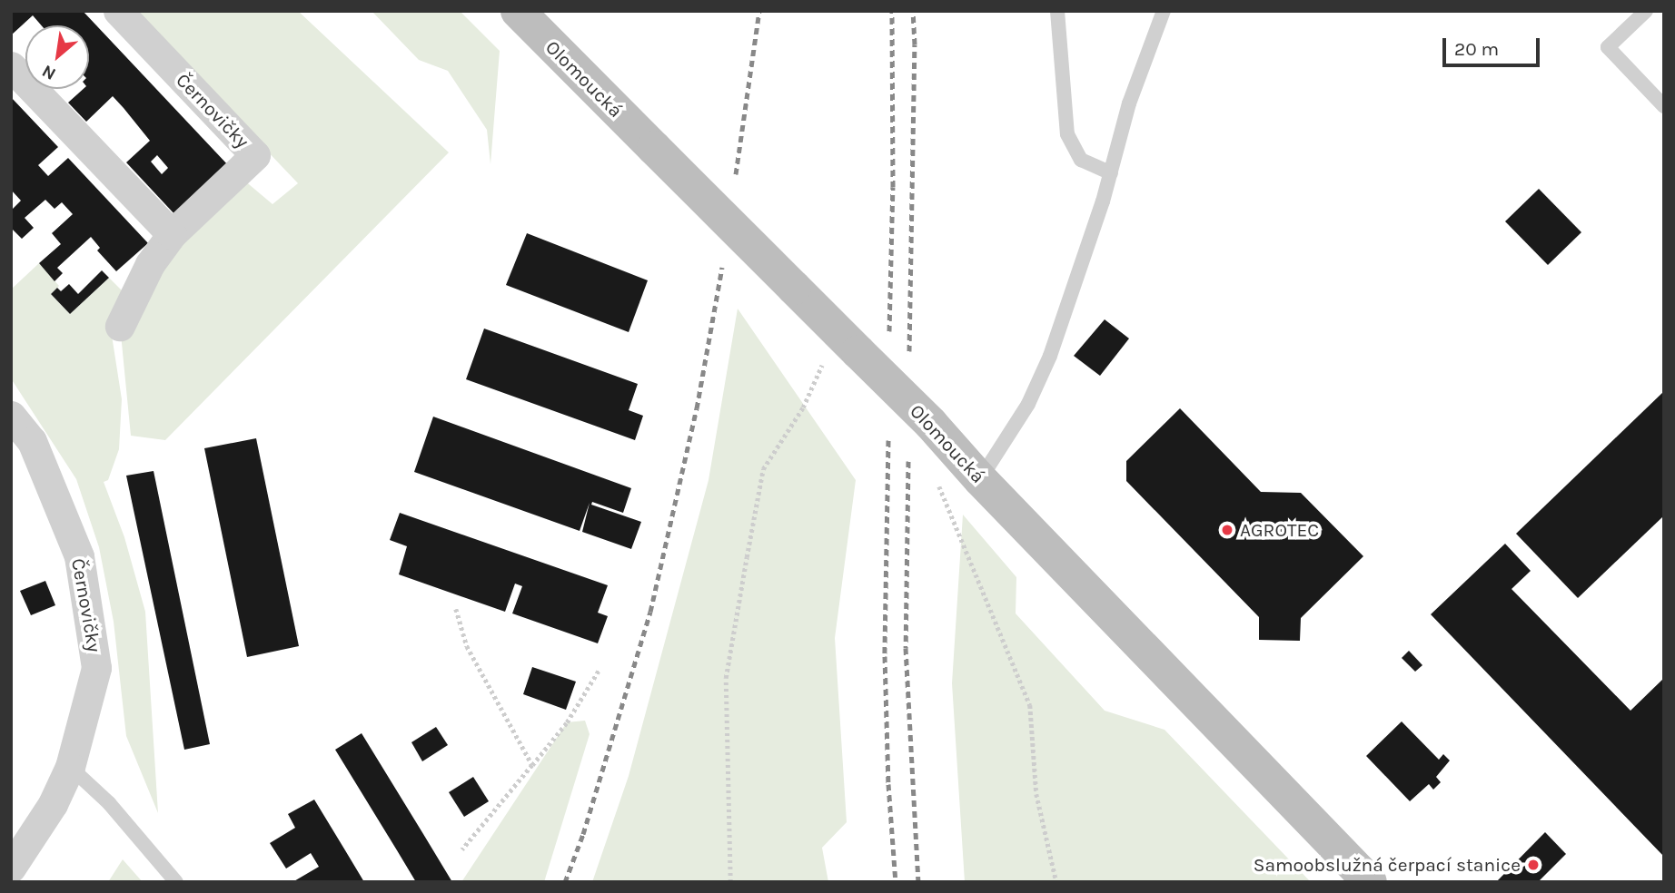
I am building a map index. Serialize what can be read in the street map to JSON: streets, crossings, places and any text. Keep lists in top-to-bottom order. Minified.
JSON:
{"streets":{"main road":["Olomoucká"],"street":["Černovičky"]},"places":["AGROTEC","Samoobslužná čerpací stanice"],"scale_bar":"20 m","north":"bottom left"}
